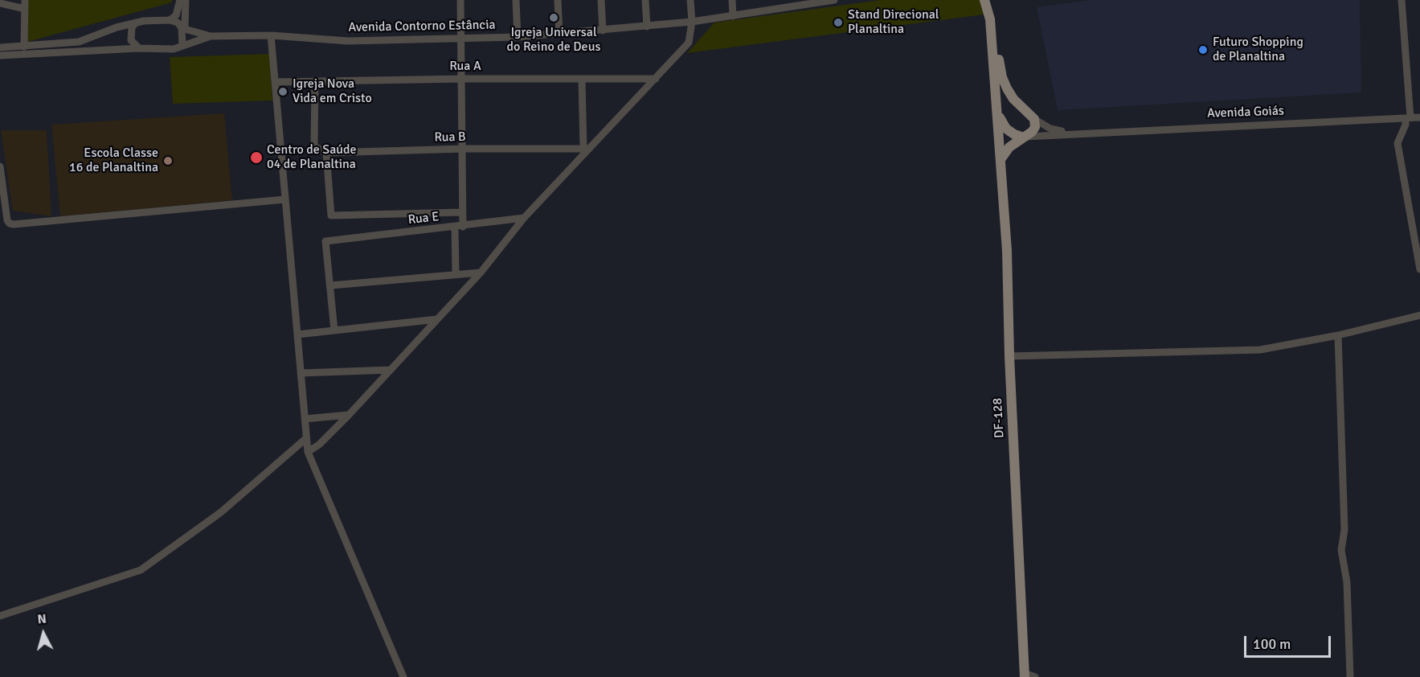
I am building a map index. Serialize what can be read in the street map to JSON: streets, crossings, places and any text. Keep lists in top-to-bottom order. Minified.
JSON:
{"streets":{"main road":["DF-128"],"street":["Avenida Contorno Estância","Rua A","Avenida Goiás","Rua B","Rua E"]},"crossings":[["Rua A","Rua B"]],"places":["Igreja Universal do Reino de Deus","Stand Direcional Planaltina","Futuro Shopping de Planaltina","Igreja Nova Vida em Cristo","Centro de Saúde 04 de Planaltina","Escola Classe 16 de Planaltina"],"scale_bar":"100 m","north":"top"}
